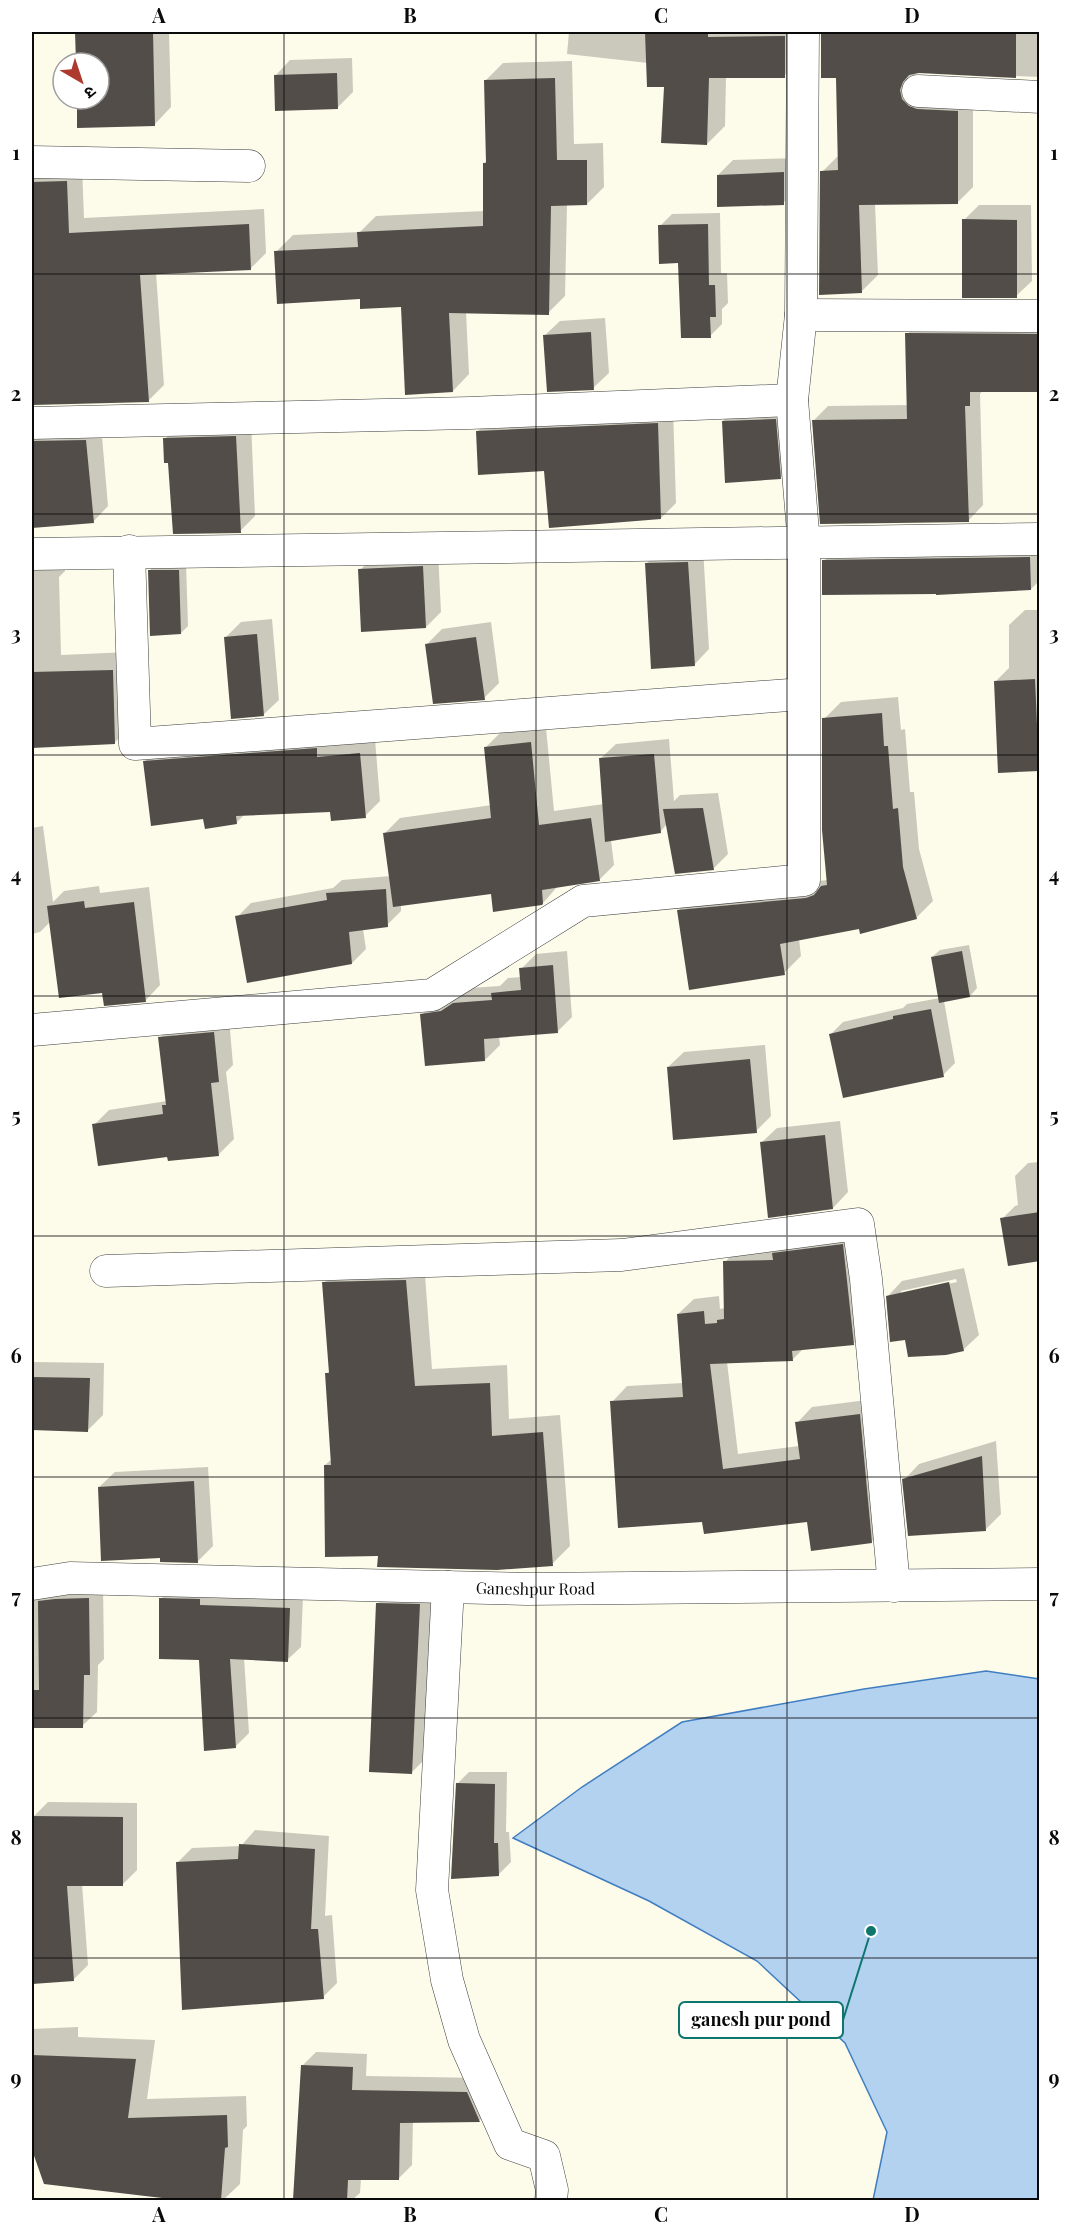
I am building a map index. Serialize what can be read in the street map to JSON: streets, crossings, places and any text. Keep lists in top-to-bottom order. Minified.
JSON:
{"streets":{"street":["Ganeshpur Road"]},"places":["ganesh pur pond"],"north":"bottom right","grid":{"columns":["A","B","C","D"],"rows":["1","2","3","4","5","6","7","8","9"]}}
